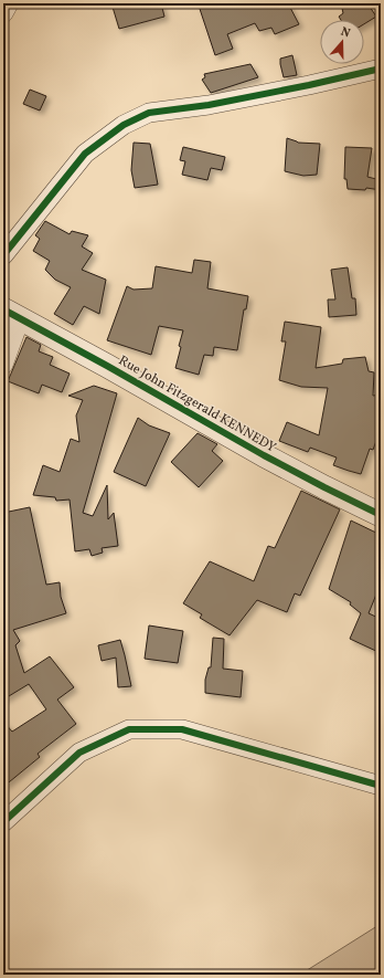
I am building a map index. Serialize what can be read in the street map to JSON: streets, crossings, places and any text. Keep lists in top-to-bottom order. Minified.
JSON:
{"streets":{"street":["Rue John Fitzgerald KENNEDY"]},"north":"top"}
